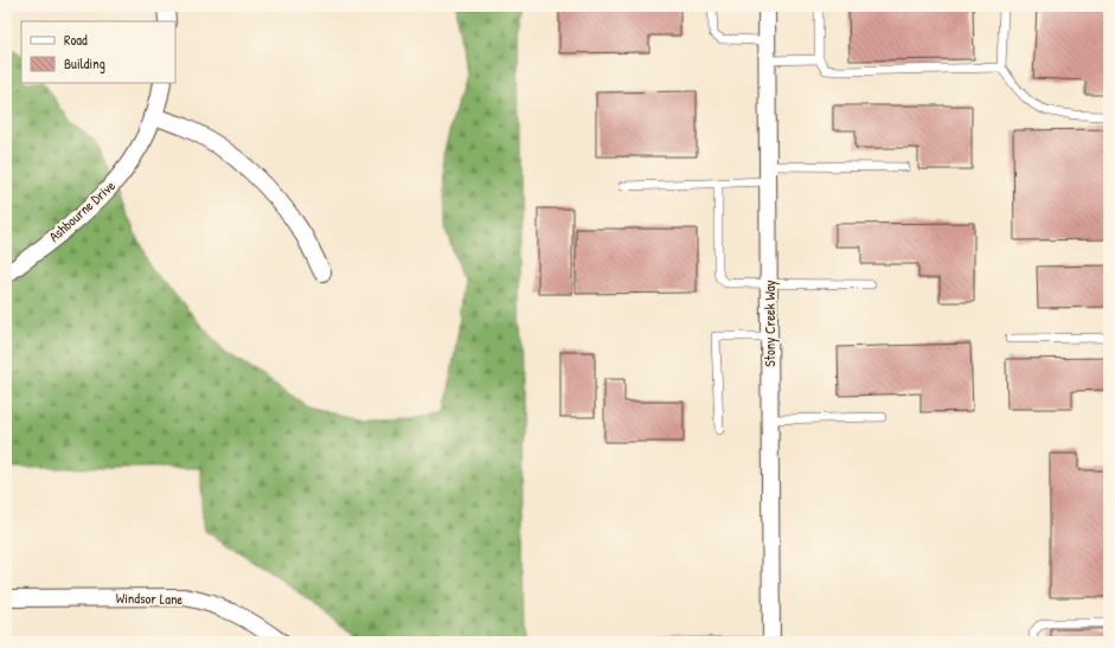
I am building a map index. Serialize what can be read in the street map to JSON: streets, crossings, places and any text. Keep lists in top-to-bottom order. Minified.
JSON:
{"streets":{"street":["Ashbourne Drive","Stony Creek Way","Windsor Lane"]},"legend":["Road","Building"]}
